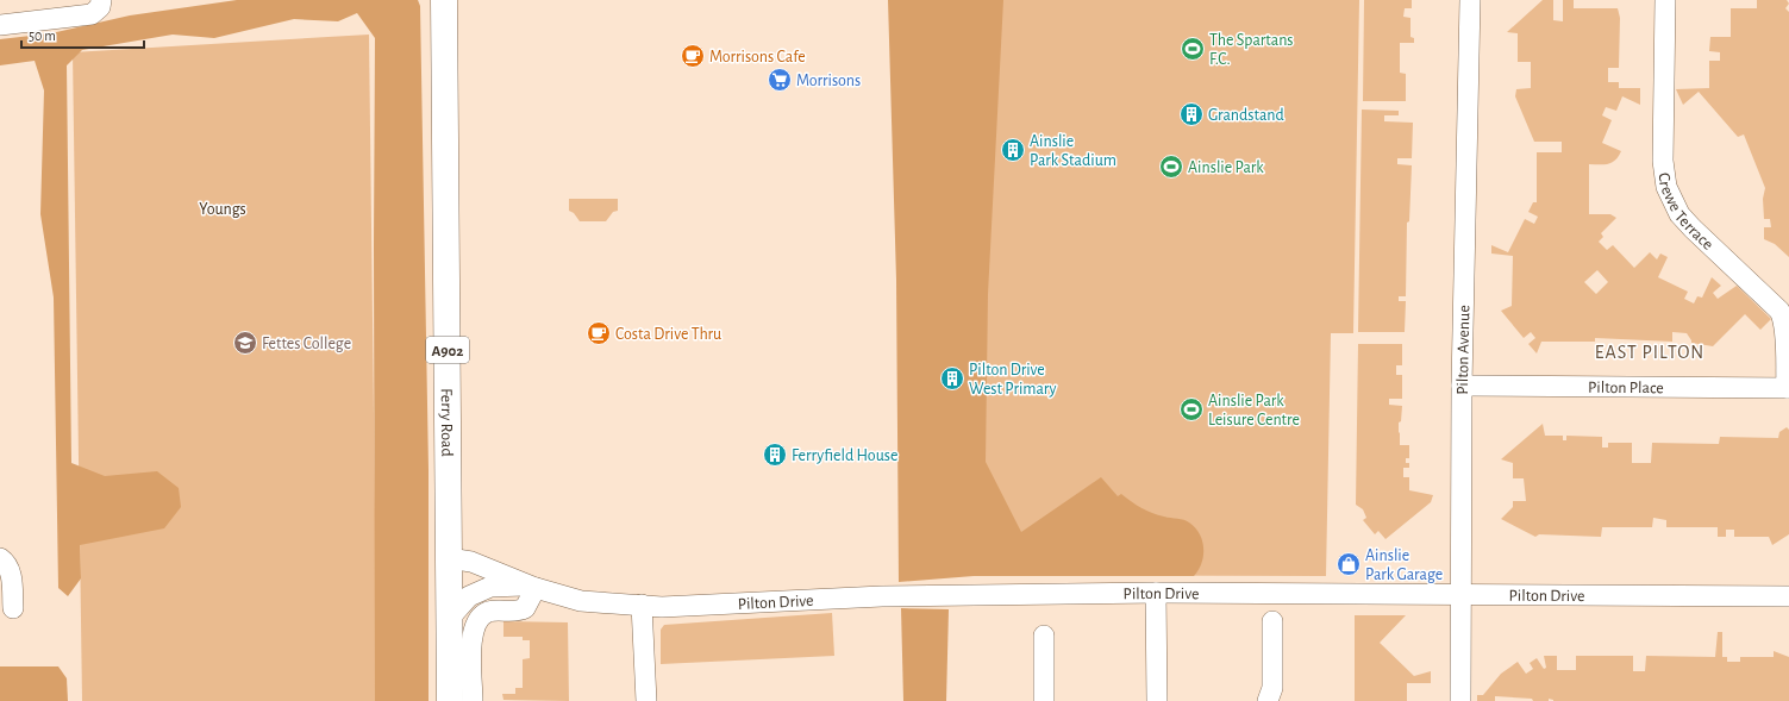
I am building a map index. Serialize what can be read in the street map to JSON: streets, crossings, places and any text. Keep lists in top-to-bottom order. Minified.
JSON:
{"streets":{"main road":["A902","Ferry Road"],"street":["Crewe Terrace","Pilton Avenue","Pilton Place","Pilton Drive"]},"crossings":[["Crewe Terrace","Pilton Place"],["Pilton Avenue","Pilton Place"],["Pilton Avenue","Pilton Drive"],["Ferry Road","Pilton Drive"]],"districts":["EAST PILTON"],"parks":["Youngs"],"places":{"sports":["The Spartans F.C.","Ainslie Park","Ainslie Park Leisure Centre"],"cafe":["Morrisons Cafe","Costa Drive Thru"],"supermarket":["Morrisons"],"building":["Grandstand","Ainslie Park Stadium","Pilton Drive West Primary","Ferryfield House"],"school or university":["Fettes College"],"shop":["Ainslie Park Garage"]},"scale_bar":"50 m"}
